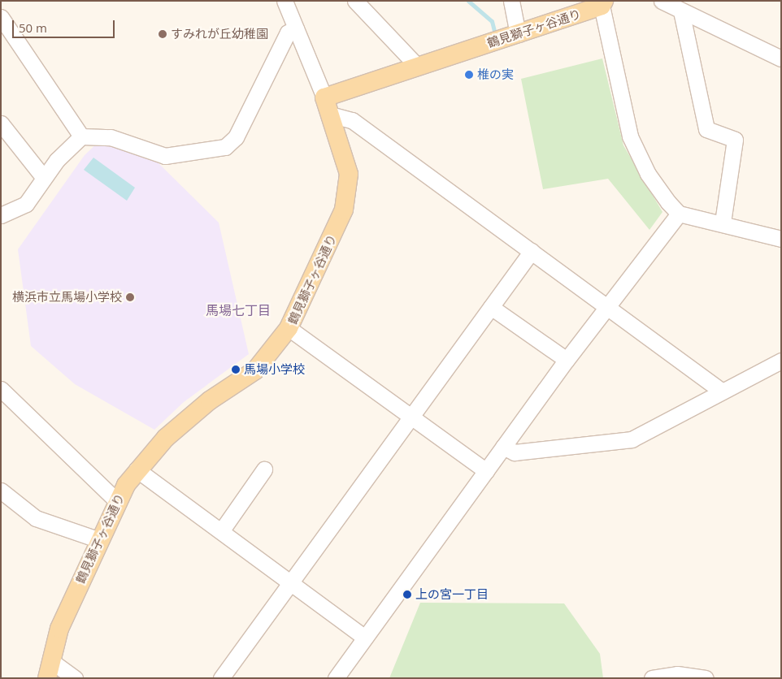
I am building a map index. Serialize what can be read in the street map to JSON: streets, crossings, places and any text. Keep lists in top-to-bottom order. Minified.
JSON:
{"streets":{"main road":["鶴見獅子ヶ谷通り"]},"districts":["馬場七丁目"],"places":["すみれが丘幼稚園","椎の実","横浜市立馬場小学校","馬場小学校","上の宮一丁目"],"scale_bar":"50 m"}
